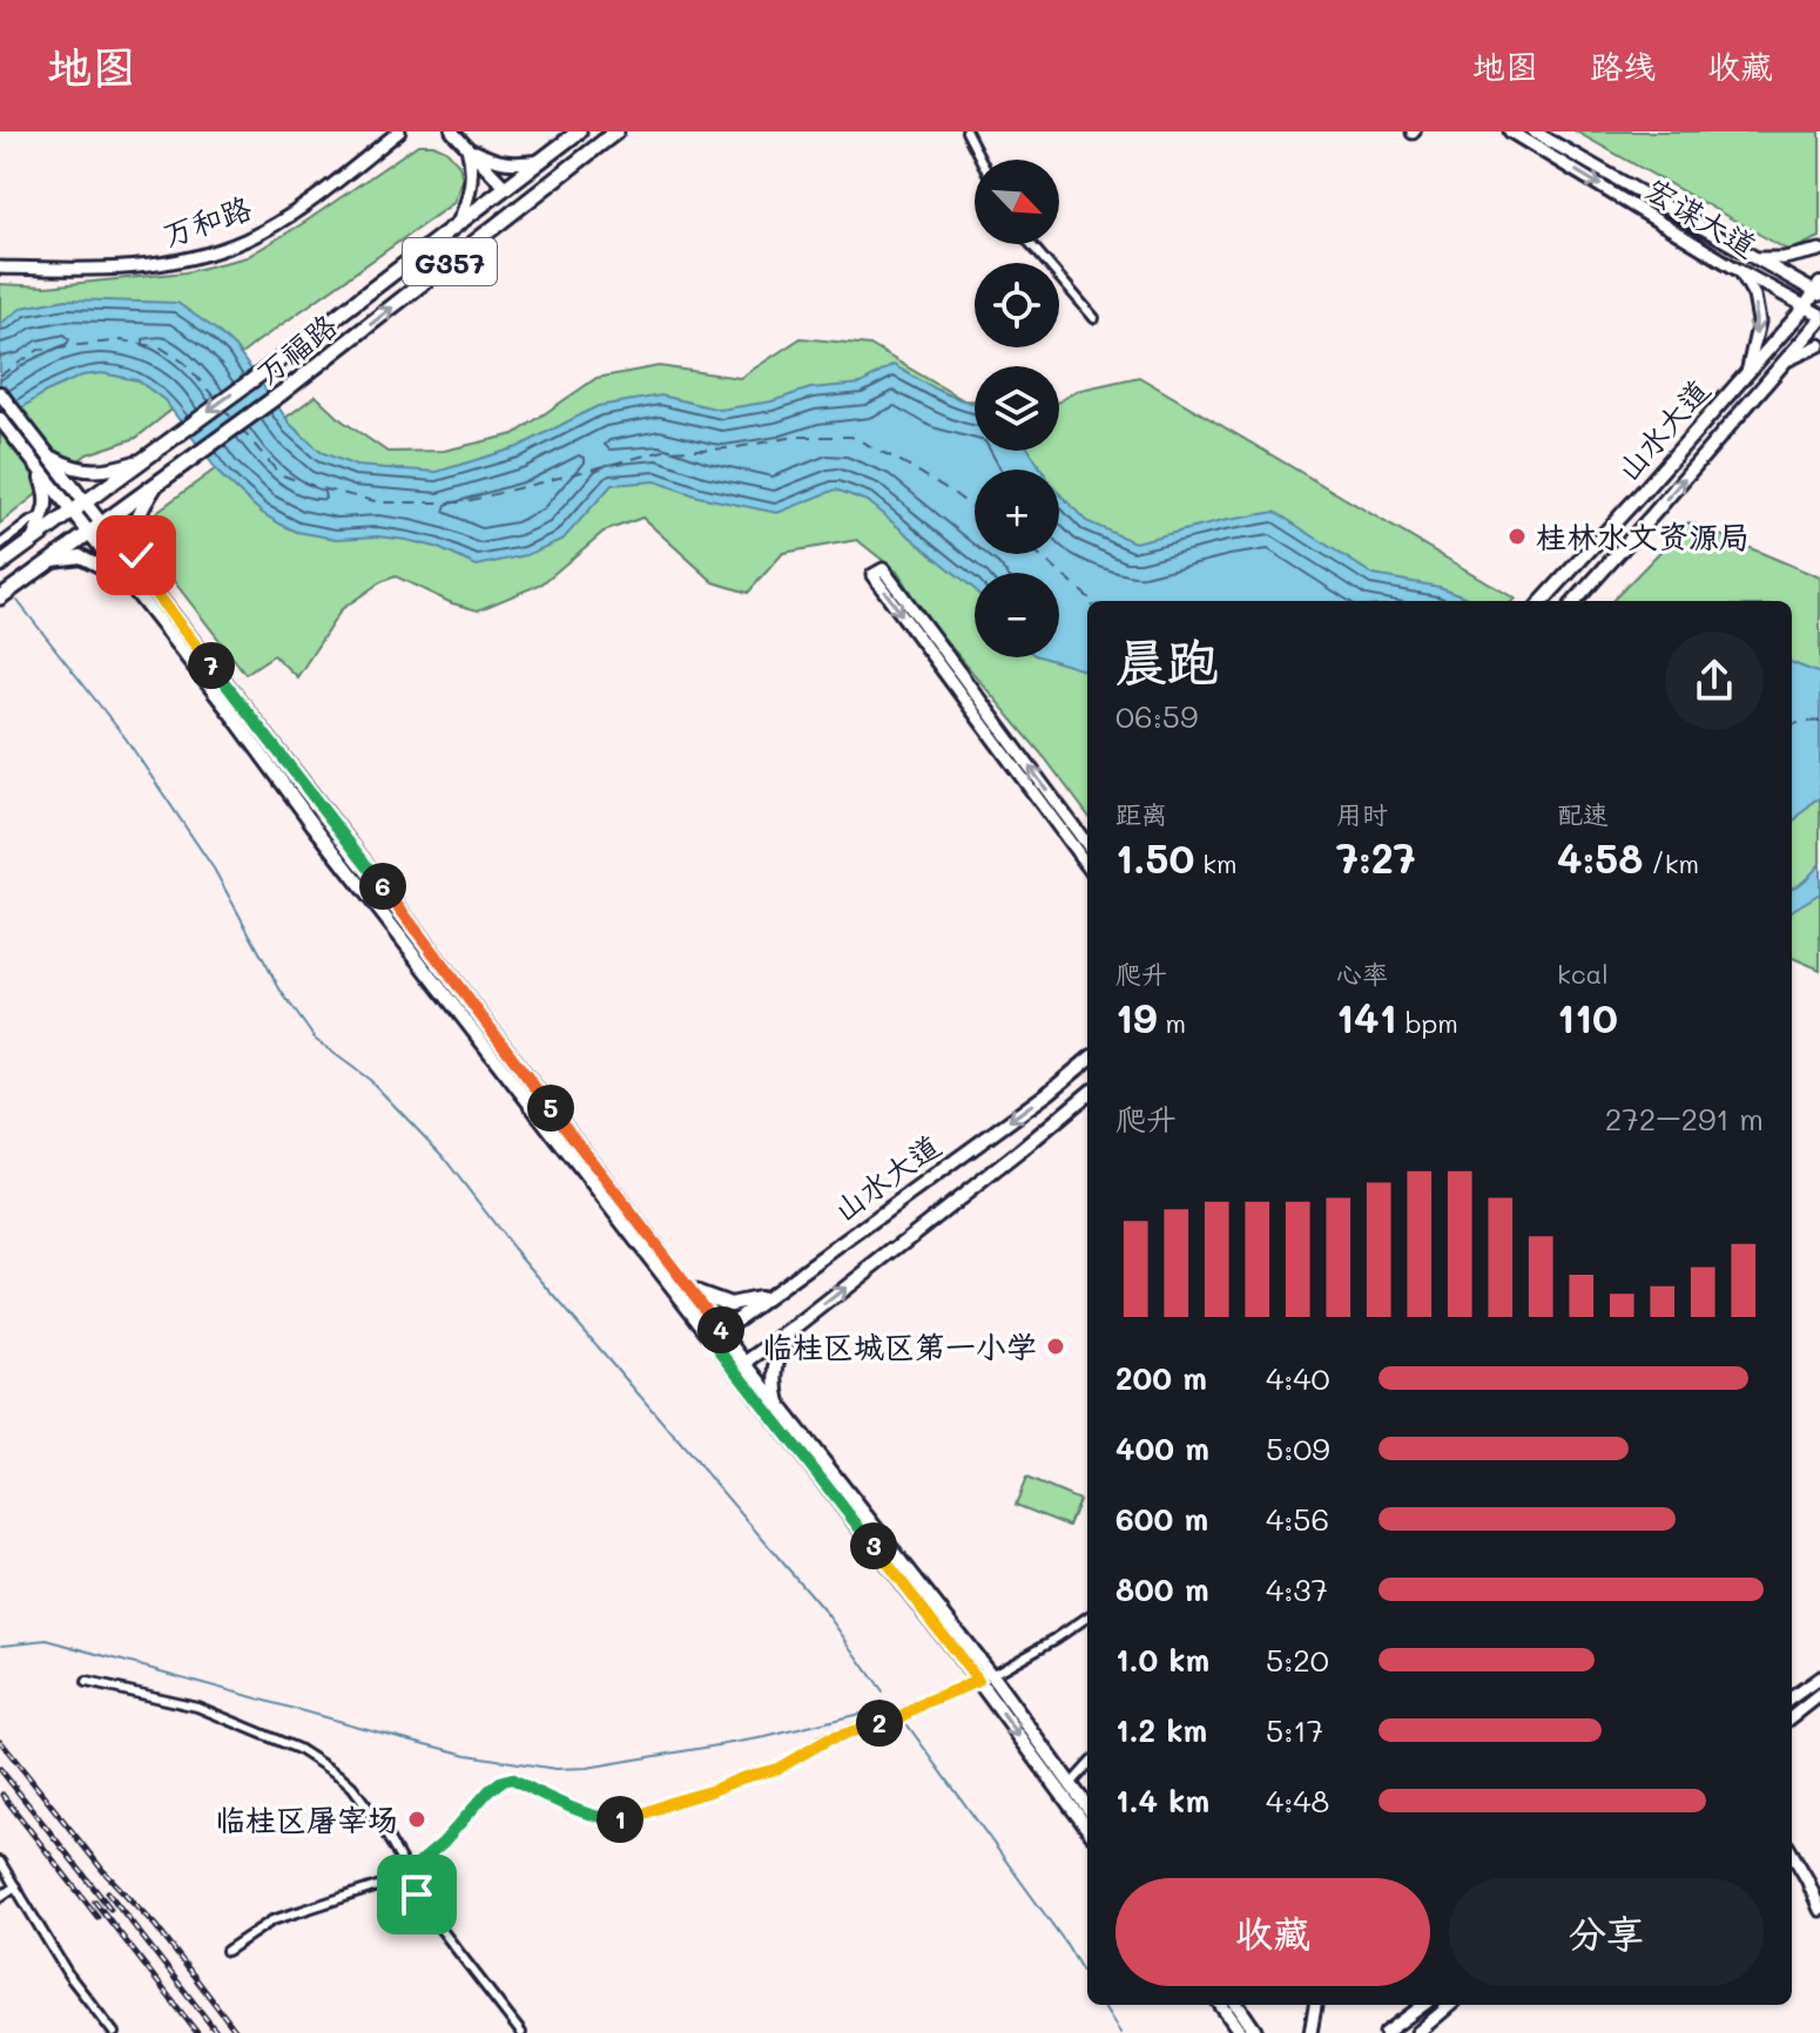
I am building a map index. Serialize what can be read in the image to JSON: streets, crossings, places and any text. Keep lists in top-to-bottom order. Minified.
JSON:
{"streets":{"highway":["G357","万福路"],"main road":["山水大道"],"street":["宏谋大道","万和路"]},"crossings":[["宏谋大道","山水大道"]],"places":["桂林水文资源局","临桂区城区第一小学","临桂区屠宰场"],"north":"bottom right","page":{"header":"地图","nav":["地图","路线","收藏"],"map_buttons":["+","−"],"heading":["晨跑","06:59"],"pins":["7","6","5","4","3","2","1"],"stats":[["距离","1.50 km"],["用时","7:27"],["配速","4:58 /km"],["爬升","19 m"],["心率","141 bpm"],["kcal","110"]],"chart":["爬升","272–291 m"],"list":[{"name":"200 m","note":"4:40"},{"name":"400 m","note":"5:09"},{"name":"600 m","note":"4:56"},{"name":"800 m","note":"4:37"},{"name":"1.0 km","note":"5:20"},{"name":"1.2 km","note":"5:17"},{"name":"1.4 km","note":"4:48"}],"buttons":["收藏","分享"]}}
